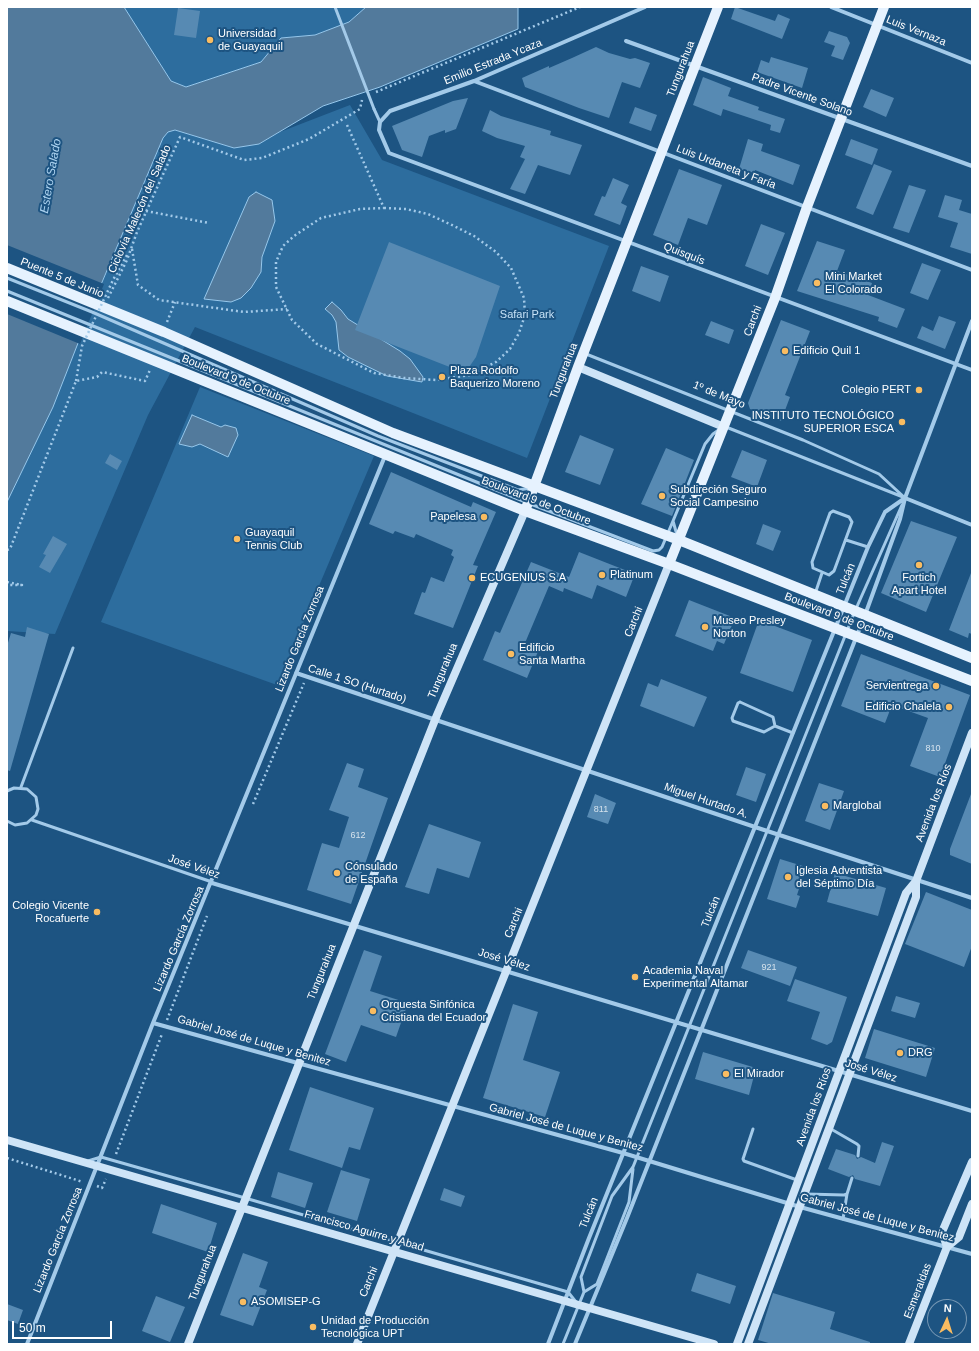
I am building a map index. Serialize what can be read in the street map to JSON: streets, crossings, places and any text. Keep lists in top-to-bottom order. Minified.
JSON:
{"streets":{"main road":["Tungurahua","Puente 5 de Junio","Carchi","Boulevard 9 de Octubre","Avenida los Ríos","Francisco Aguirre y Abad","Esmeraldas"],"street":["Luis Vernaza","Emilio Estrada Ycaza","Padre Vicente Solano","Luis Urdaneta y Faría","Quisquís","1º de Mayo","Tulcán","Lizardo García Zorrosa","Calle 1 SO (Hurtado)","Miguel Hurtado A.","José Vélez","Gabriel José de Luque y Benitez"],"path":["Ciclovía Malecón del Salado"]},"crossings":[["Luis Vernaza","Carchi"],["Emilio Estrada Ycaza","Luis Urdaneta y Faría"],["Emilio Estrada Ycaza","Quisquís"],["Tungurahua","Padre Vicente Solano"],["Tungurahua","Luis Urdaneta y Faría"],["Tungurahua","Quisquís"],["Tungurahua","Boulevard 9 de Octubre"],["Tungurahua","1º de Mayo"],["Tungurahua","Calle 1 SO (Hurtado)"],["Tungurahua","Miguel Hurtado A."],["Tungurahua","José Vélez"],["Tungurahua","Gabriel José de Luque y Benitez"],["Tungurahua","Francisco Aguirre y Abad"],["Padre Vicente Solano","Carchi"],["Luis Urdaneta y Faría","Carchi"],["Ciclovía Malecón del Salado","Puente 5 de Junio"],["Ciclovía Malecón del Salado","Boulevard 9 de Octubre"],["Quisquís","Carchi"],["Puente 5 de Junio","Boulevard 9 de Octubre"],["Carchi","Boulevard 9 de Octubre"],["Carchi","1º de Mayo"],["Carchi","Miguel Hurtado A."],["Carchi","José Vélez"],["Carchi","Gabriel José de Luque y Benitez"],["Carchi","Francisco Aguirre y Abad"],["Boulevard 9 de Octubre","Tulcán"],["Boulevard 9 de Octubre","Lizardo García Zorrosa"],["1º de Mayo","Tulcán"],["Tulcán","Miguel Hurtado A."],["Tulcán","José Vélez"],["Tulcán","Gabriel José de Luque y Benitez"],["Tulcán","Francisco Aguirre y Abad"],["Lizardo García Zorrosa","Calle 1 SO (Hurtado)"],["Lizardo García Zorrosa","José Vélez"],["Lizardo García Zorrosa","Gabriel José de Luque y Benitez"],["Lizardo García Zorrosa","Francisco Aguirre y Abad"],["Calle 1 SO (Hurtado)","Miguel Hurtado A."],["Miguel Hurtado A.","Avenida los Ríos"],["Avenida los Ríos","José Vélez"],["Avenida los Ríos","Gabriel José de Luque y Benitez"],["Gabriel José de Luque y Benitez","Esmeraldas"]],"water":["Estero Salado"],"parks":["Safari Park"],"places":["Universidad de Guayaquil","Mini Market El Colorado","Edificio Quil 1","Plaza Rodolfo Baquerizo Moreno","Colegio PERT","INSTITUTO TECNOLÓGICO SUPERIOR ESCA","Subdireción Seguro Social Campesino","Papelesa","Guayaquil Tennis Club","Fortich Apart Hotel","Platinum","ECUGENIUS S.A","Museo Presley Norton","Edificio Santa Martha","Servientrega","Edificio Chalela","Marglobal","Cónsulado de España","Iglesia Adventista del Séptimo Día","Colegio Vicente Rocafuerte","Academia Naval Experimental Altamar","Orquesta Sinfónica Cristiana del Ecuador","DRG","El Mirador","ASOMISEP-G","Unidad de Producción Tecnológica UPT"],"house_numbers":["810","811","612","921"],"scale_bar":"50 m","north":"top"}
